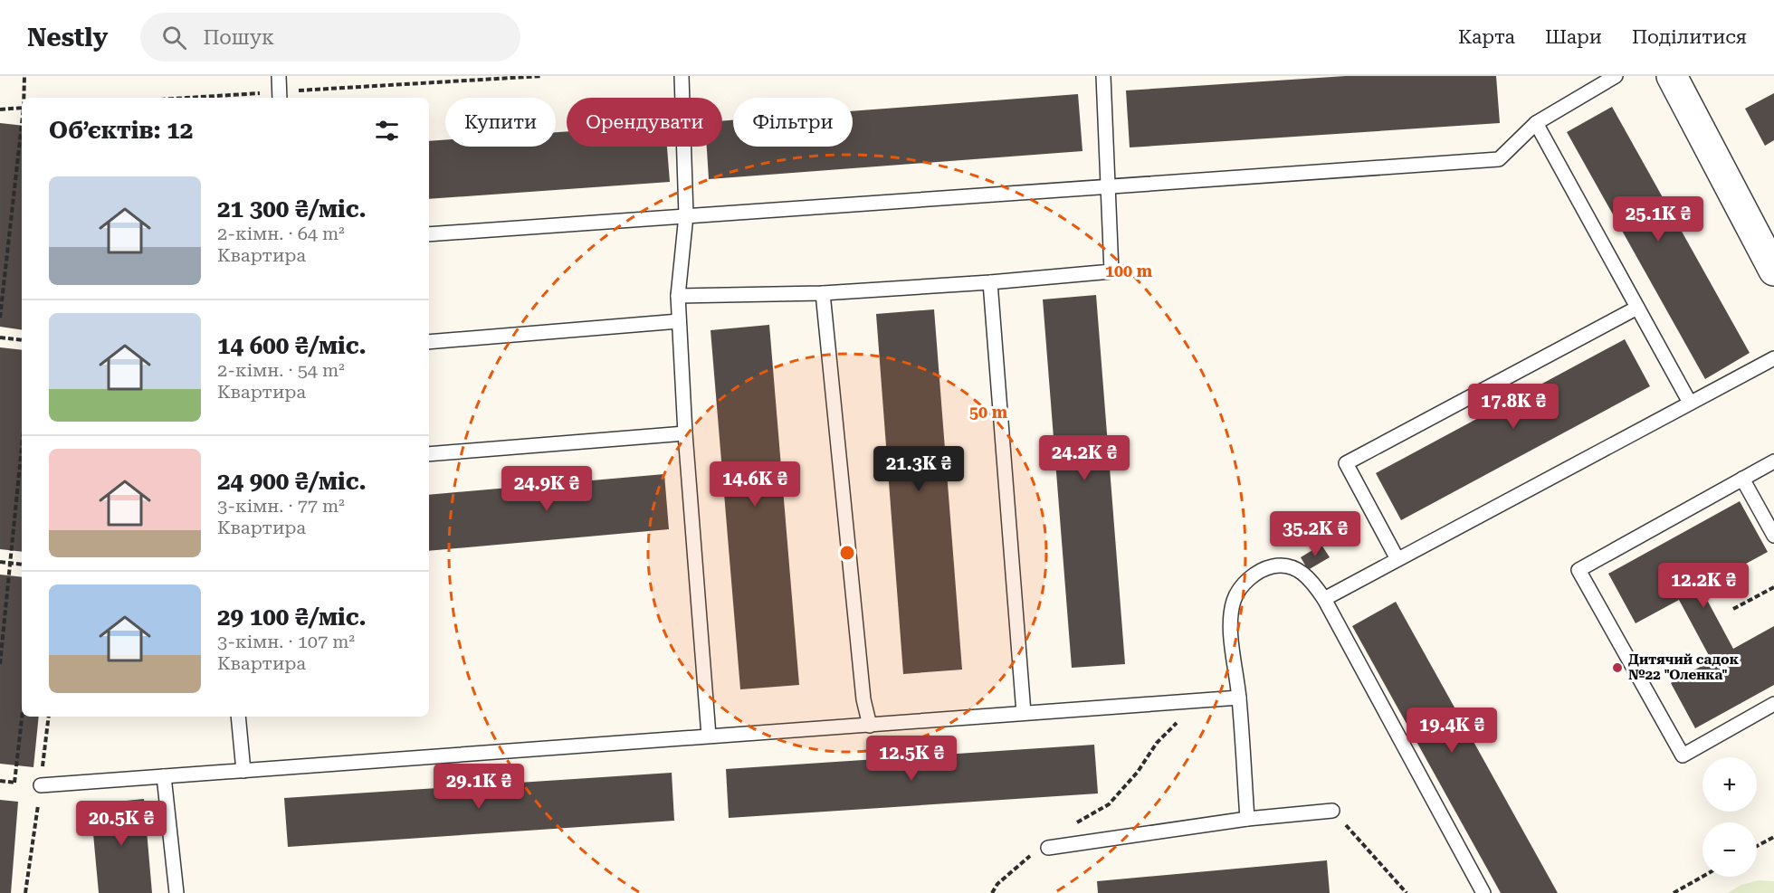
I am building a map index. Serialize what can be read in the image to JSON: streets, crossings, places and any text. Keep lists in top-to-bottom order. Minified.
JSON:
{"places":["Дитячий садок №22 \"Оленка\""],"page":{"header":"Nestly","search":"Пошук","nav":["Карта","Шари","Поділитися"],"chip":["Купити","Орендувати","Фільтри"],"heading":"Об’єктів: 12","list":[{"name":"21 300 ₴/міс.","note":"2-кімн. · 64 m² · Квартира"},{"name":"14 600 ₴/міс.","note":"2-кімн. · 54 m² · Квартира"},{"name":"24 900 ₴/міс.","note":"3-кімн. · 77 m² · Квартира"},{"name":"29 100 ₴/міс.","note":"3-кімн. · 107 m² · Квартира"}],"price":["25.1K ₴","17.8K ₴","24.2K ₴","21.3K ₴","14.6K ₴","24.9K ₴","35.2K ₴","12.2K ₴","19.4K ₴","12.5K ₴","29.1K ₴","20.5K ₴"],"map_buttons":["+","−"]},"rings":["100 m","50 m"]}
